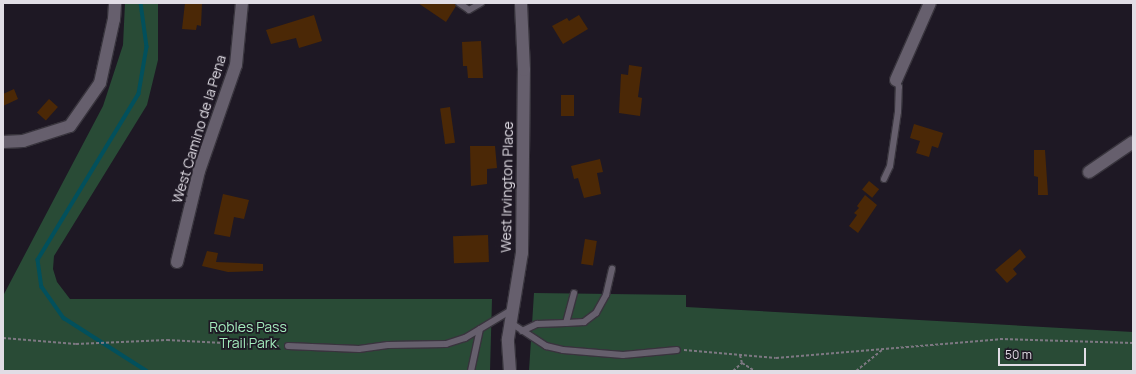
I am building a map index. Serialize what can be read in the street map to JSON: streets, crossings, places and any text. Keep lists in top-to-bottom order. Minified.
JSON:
{"streets":{"street":["West Camino de la Pena","West Irvington Place"]},"parks":["Robles Pass Trail Park"],"scale_bar":"50 m"}
